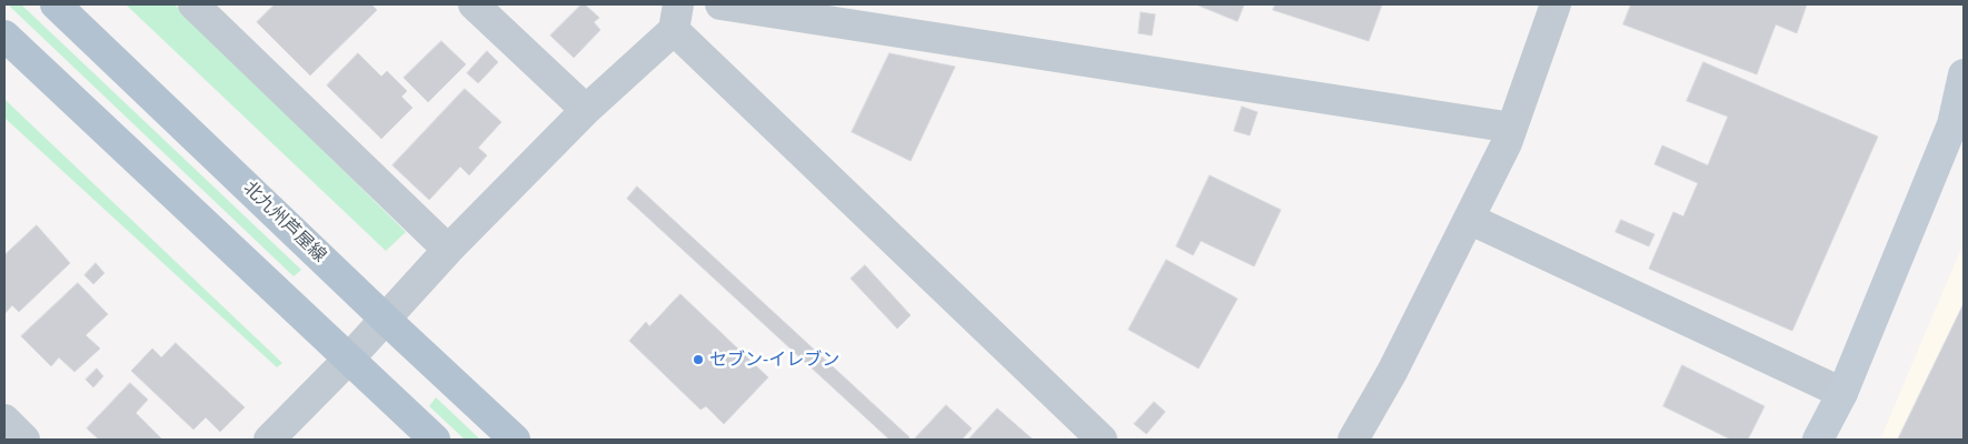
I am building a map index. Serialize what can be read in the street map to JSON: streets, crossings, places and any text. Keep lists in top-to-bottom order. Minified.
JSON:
{"streets":{"main road":["北九州芦屋線"]},"places":["セブン-イレブン"]}
